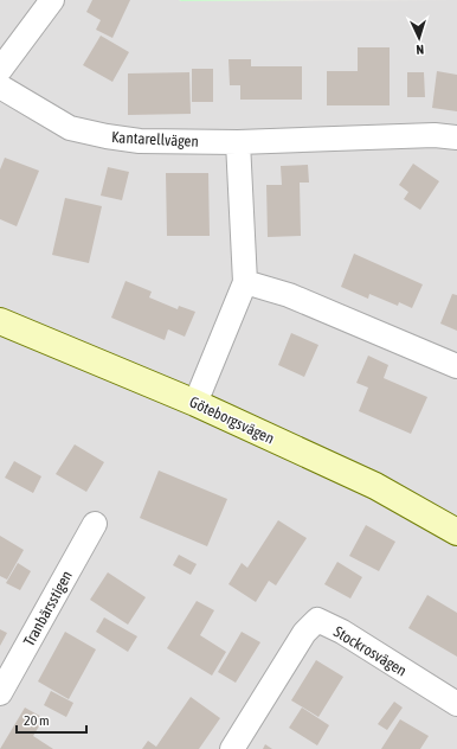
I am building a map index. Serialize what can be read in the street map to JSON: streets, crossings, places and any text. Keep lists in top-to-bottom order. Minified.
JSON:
{"streets":{"street":["Kantarellvägen","Göteborgsvägen","Tranbärsstigen","Stockrosvägen"]},"scale_bar":"20 m","north":"bottom"}
